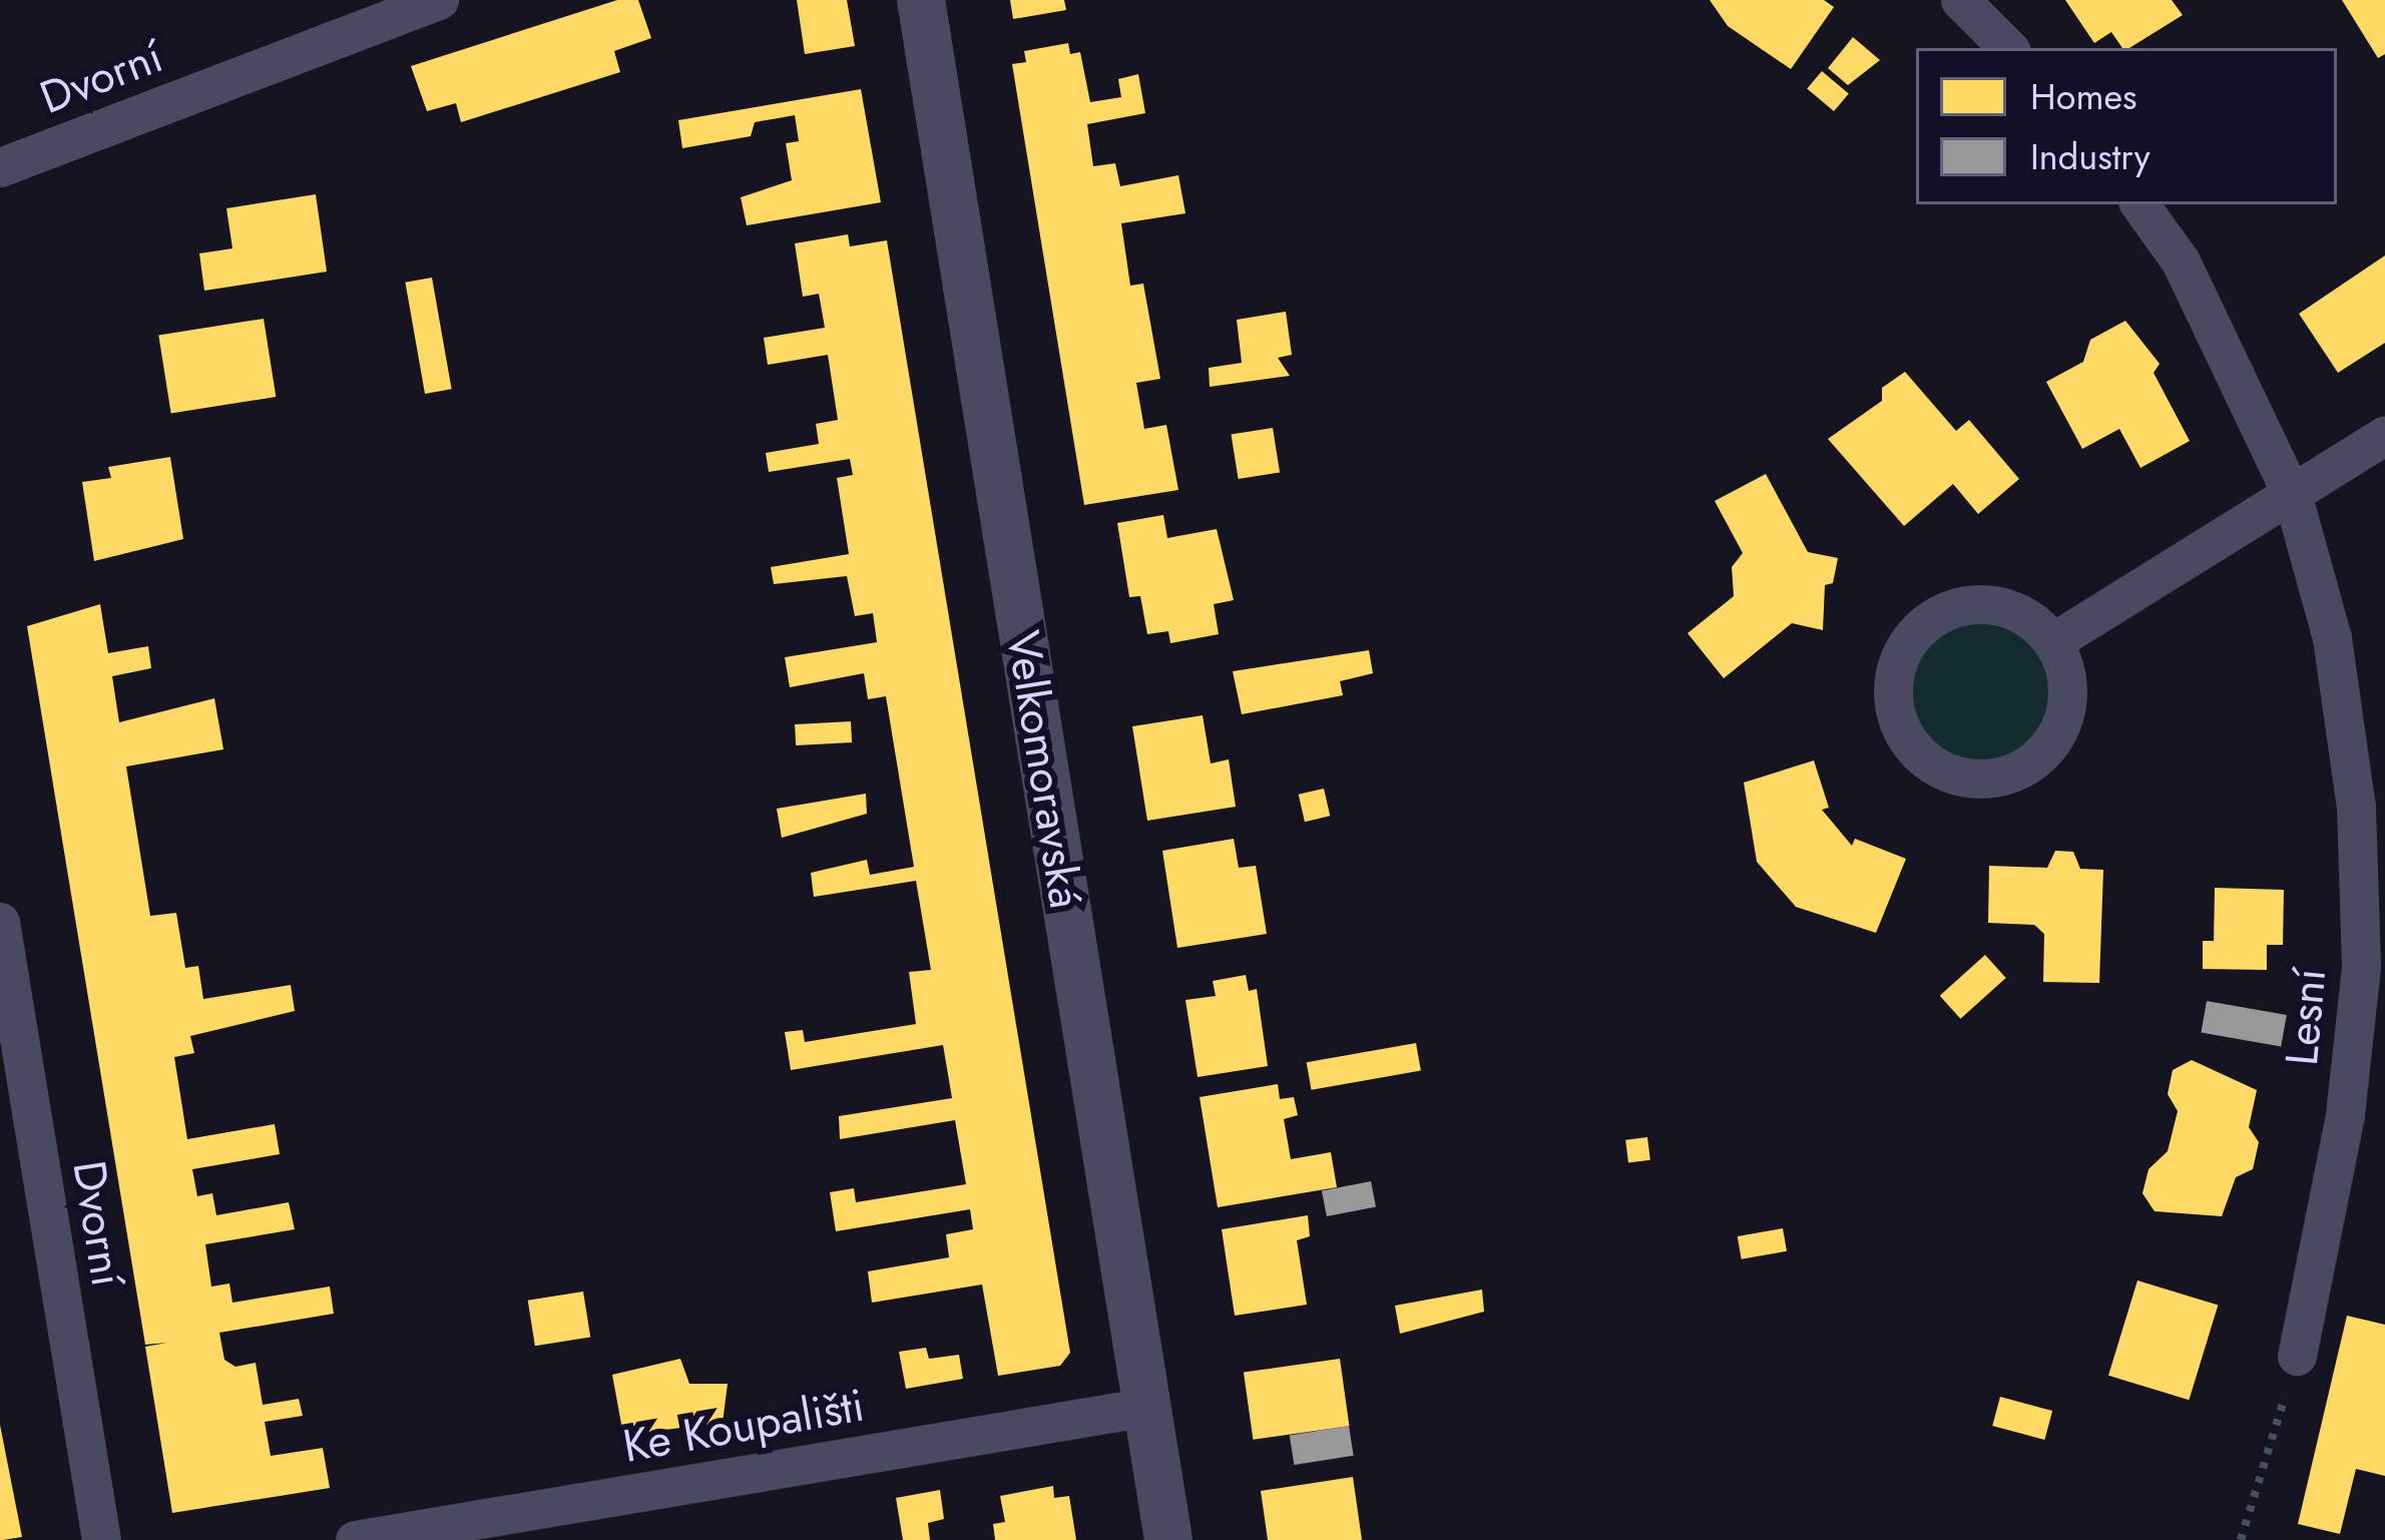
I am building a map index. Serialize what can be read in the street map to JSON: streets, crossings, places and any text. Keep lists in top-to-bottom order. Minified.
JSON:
{"streets":{"street":["Dvorní","Velkomoravská","Lesní","Ke Koupališti"]},"crossings":[["Velkomoravská","Ke Koupališti"]],"legend":["Homes","Industry"]}
